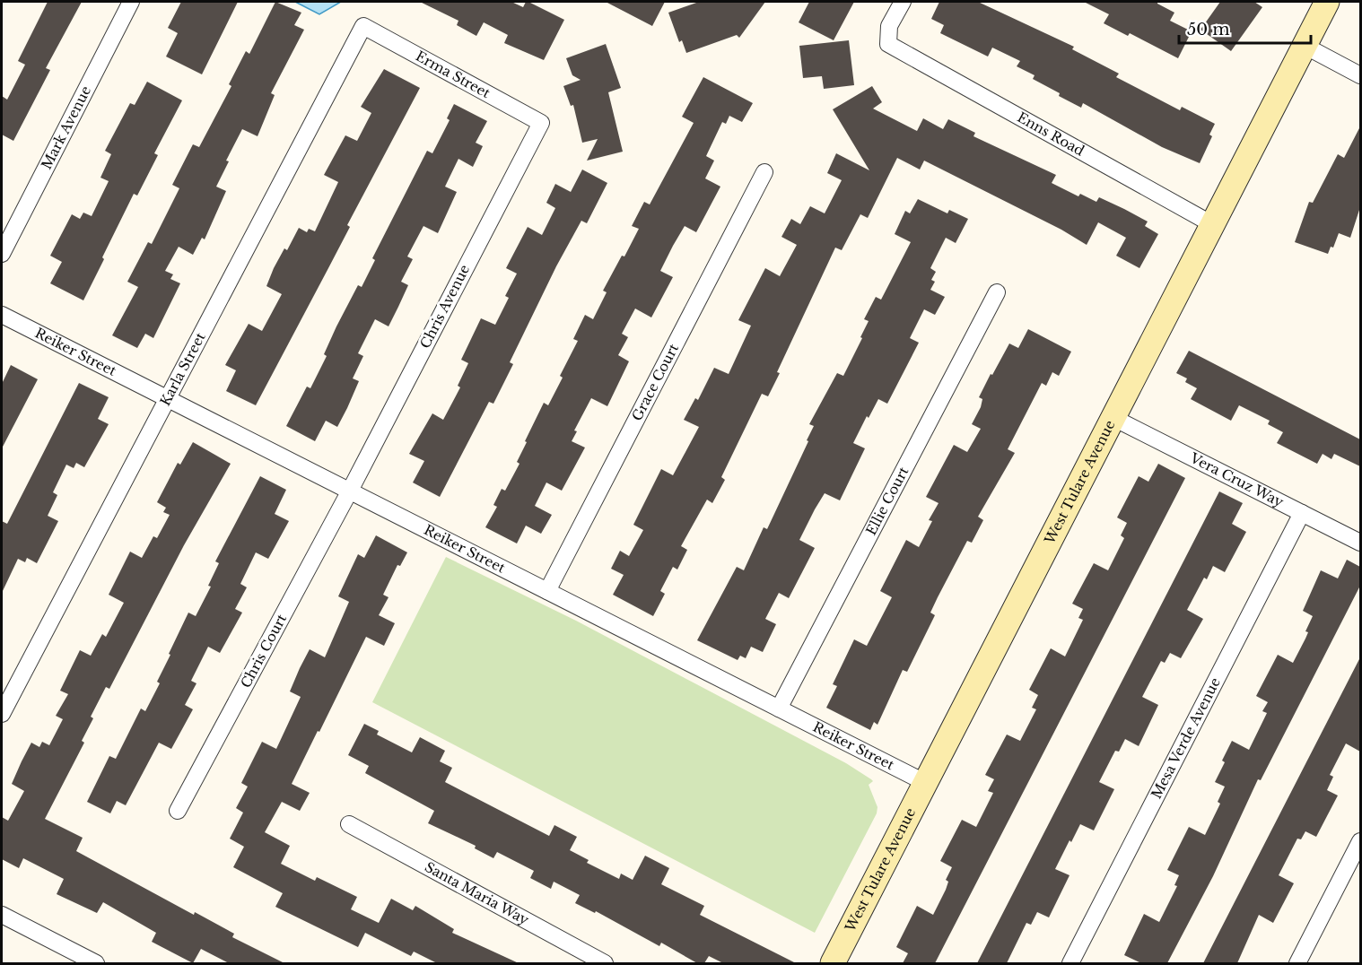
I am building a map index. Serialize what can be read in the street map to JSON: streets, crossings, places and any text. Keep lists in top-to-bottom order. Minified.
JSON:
{"streets":{"street":["Erma Street","Mark Avenue","Enns Road","Chris Avenue","Reiker Street","Karla Street","Grace Court","Vera Cruz Way","West Tulare Avenue","Ellie Court","Chris Court","Mesa Verde Avenue","Santa Maria Way"]},"crossings":[["Erma Street","Chris Avenue"],["Erma Street","Karla Street"],["Enns Road","West Tulare Avenue"],["Chris Avenue","Reiker Street"],["Chris Avenue","Chris Court"],["Reiker Street","Karla Street"],["Reiker Street","Grace Court"],["Reiker Street","West Tulare Avenue"],["Reiker Street","Ellie Court"],["Reiker Street","Chris Court"],["Vera Cruz Way","West Tulare Avenue"],["Vera Cruz Way","Mesa Verde Avenue"]],"scale_bar":"50 m"}
